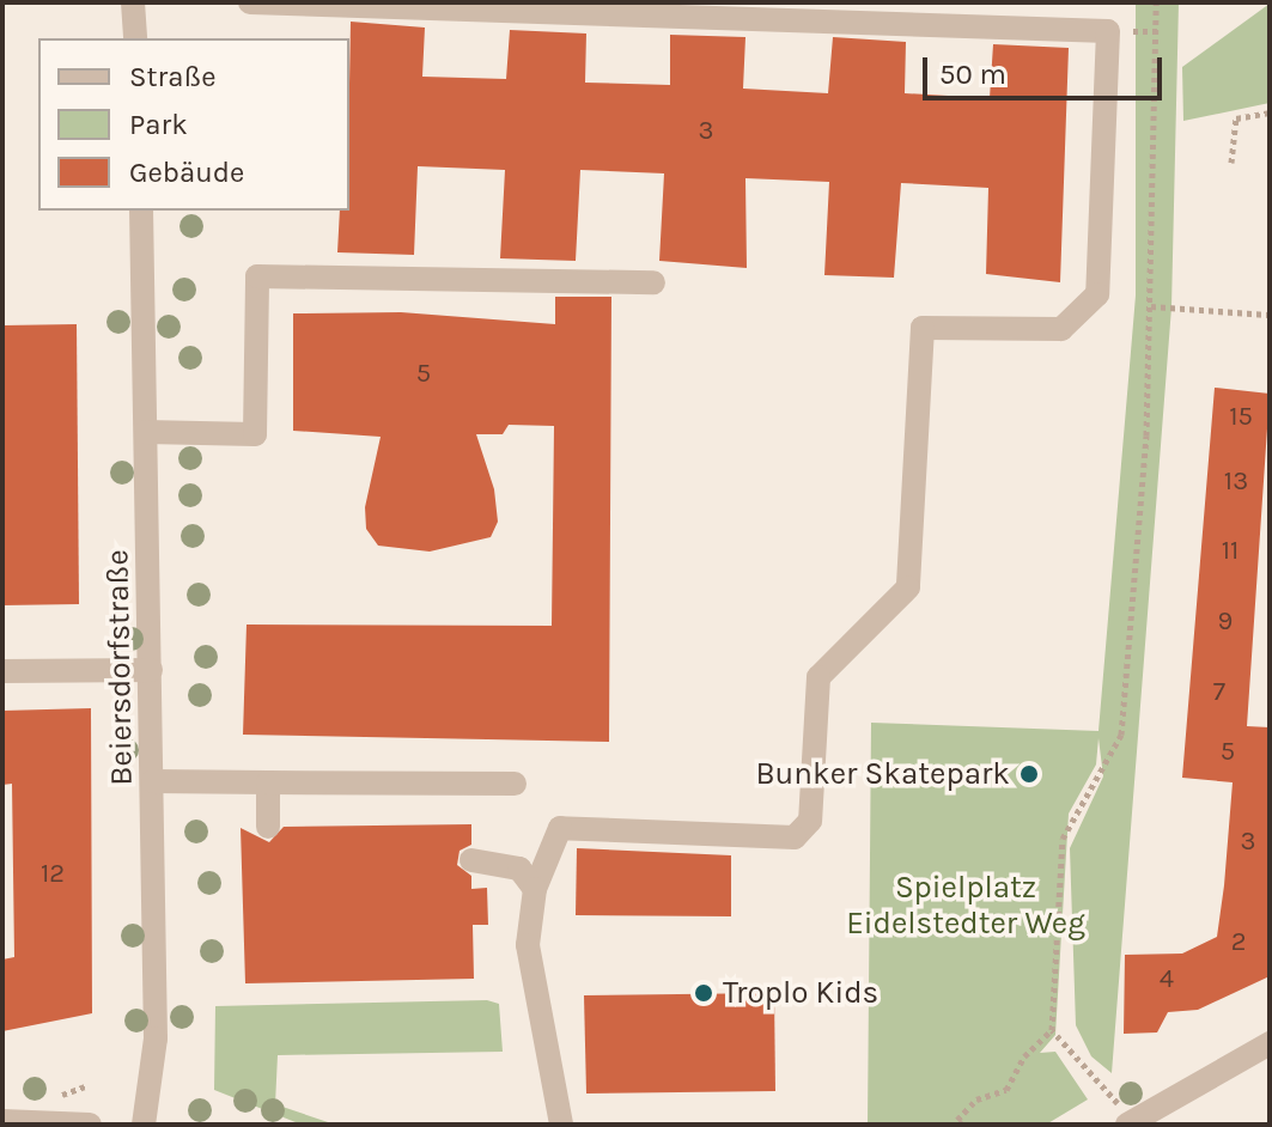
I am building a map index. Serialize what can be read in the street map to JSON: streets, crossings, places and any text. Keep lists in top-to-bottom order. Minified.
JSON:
{"streets":{"street":["Beiersdorfstraße"]},"parks":["Spielplatz Eidelstedter Weg"],"places":["Bunker Skatepark","Troplo Kids"],"house_numbers":["3","5","15","13","11","9","7","5","3","12","2","4"],"legend":["Straße","Park","Gebäude"],"scale_bar":"50 m"}
